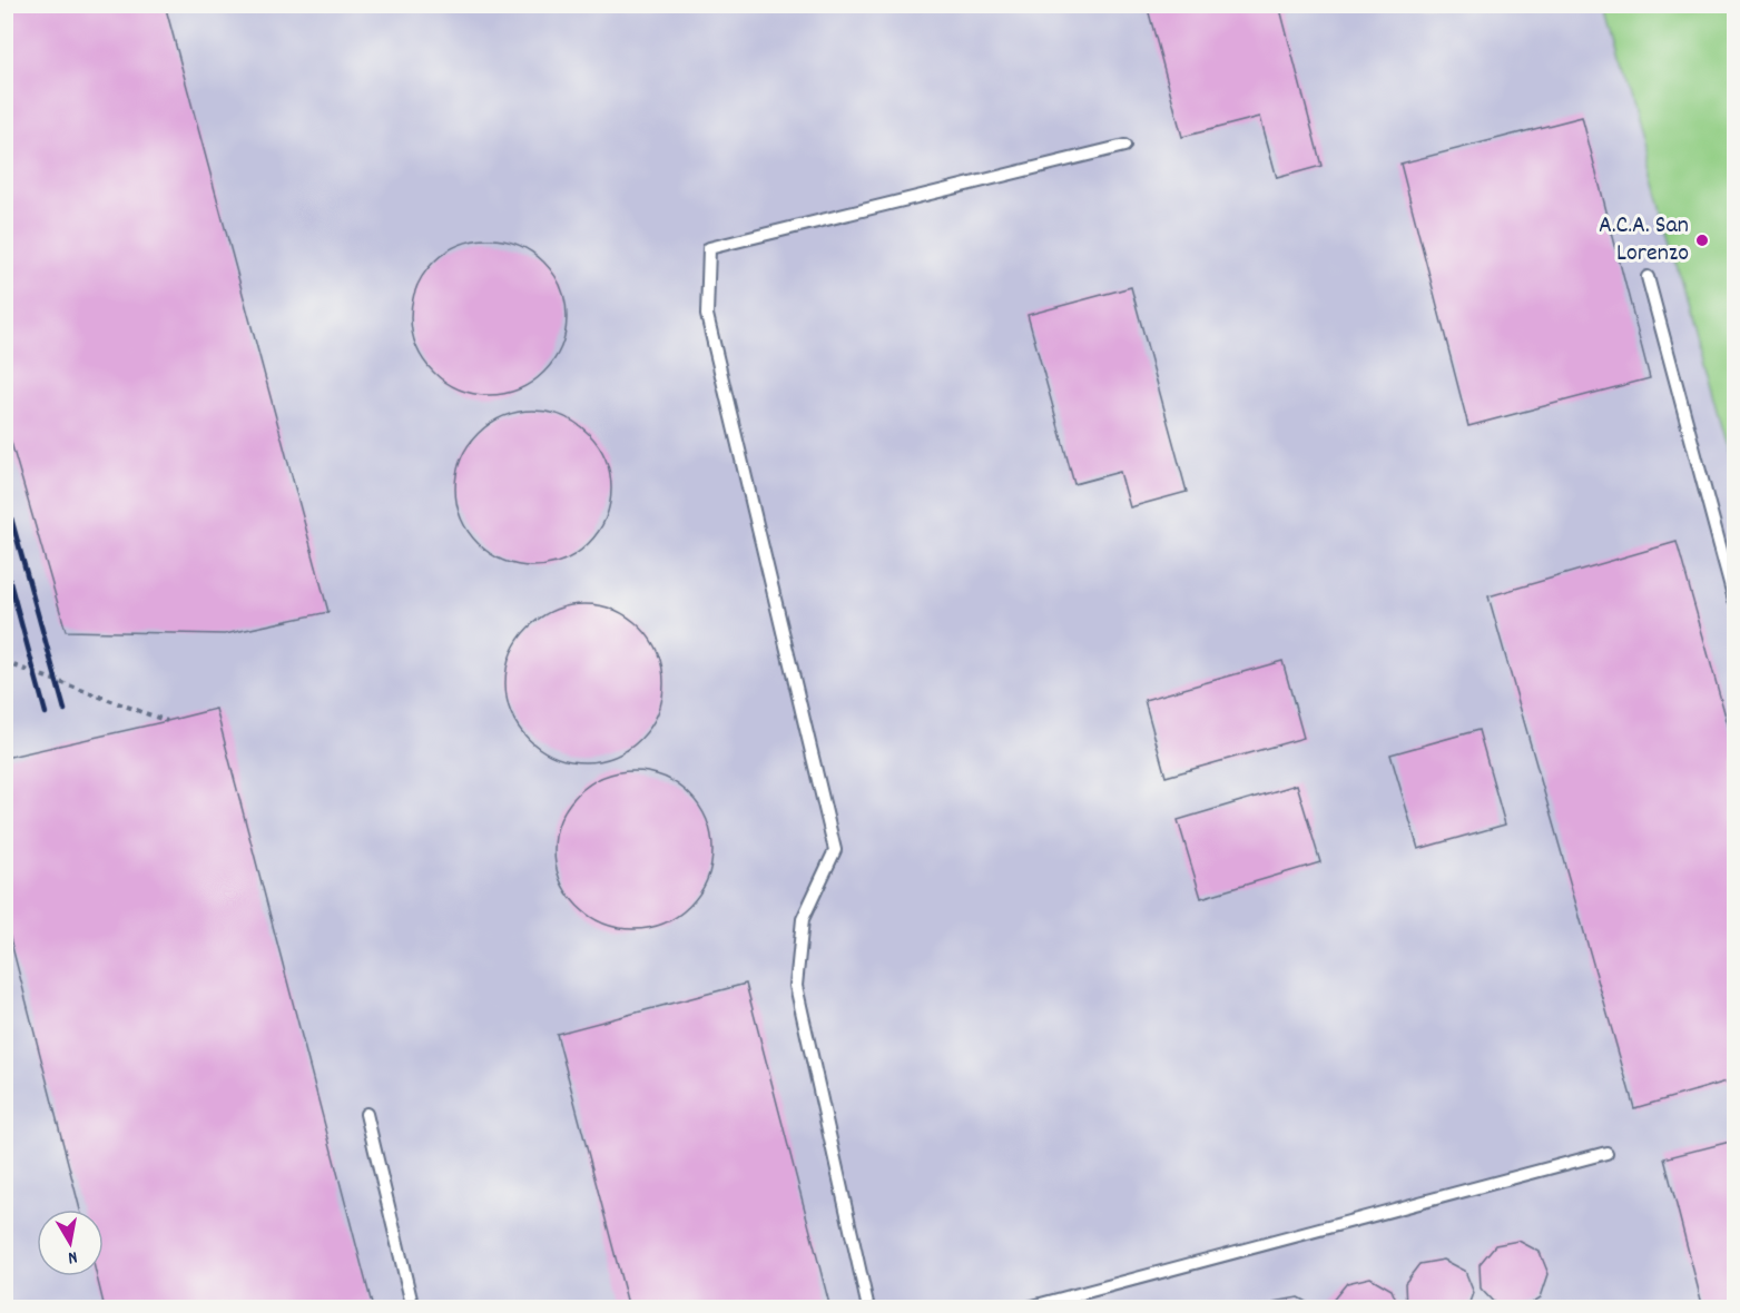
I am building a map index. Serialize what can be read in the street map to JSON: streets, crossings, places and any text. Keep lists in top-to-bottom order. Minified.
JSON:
{"places":["A.C.A. San Lorenzo"],"north":"bottom"}
